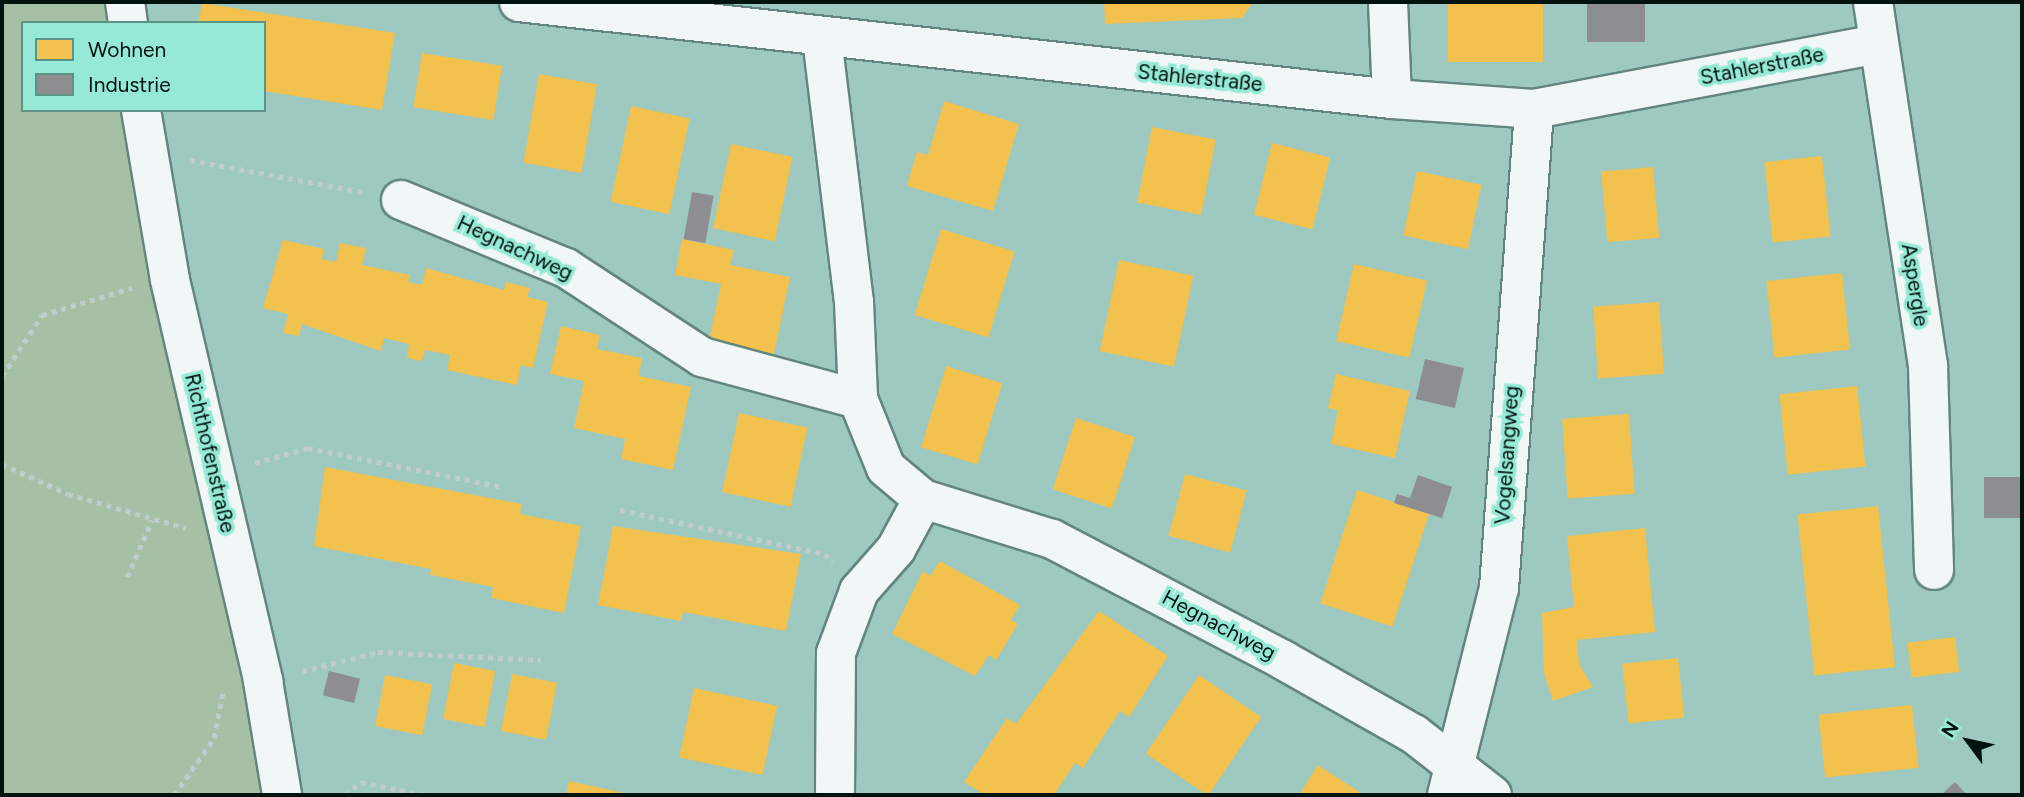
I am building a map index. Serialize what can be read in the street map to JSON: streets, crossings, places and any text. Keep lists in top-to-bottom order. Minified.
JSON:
{"streets":{"street":["Stahlerstraße","Hegnachweg","Aspergle","Richthofenstraße","Vogelsangweg"]},"crossings":[["Stahlerstraße","Hegnachweg"],["Stahlerstraße","Aspergle"],["Stahlerstraße","Vogelsangweg"],["Hegnachweg","Vogelsangweg"]],"legend":["Wohnen","Industrie"],"north":"top left"}
